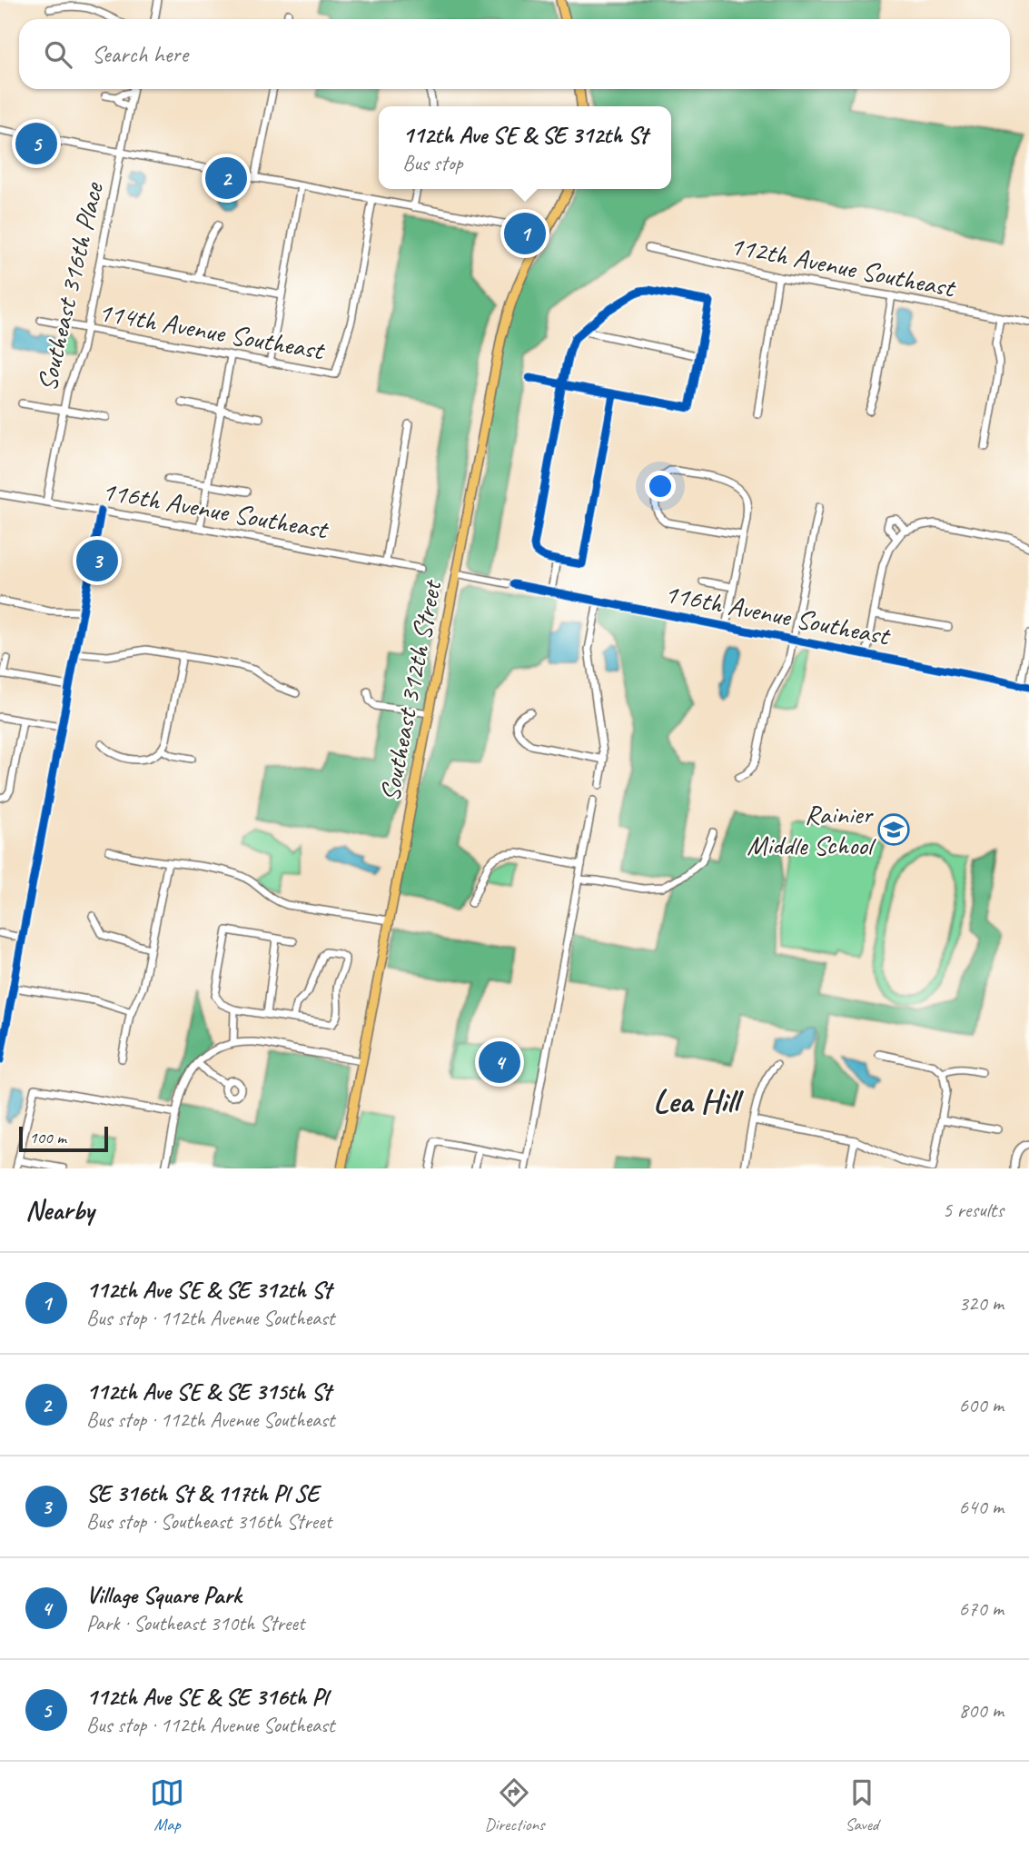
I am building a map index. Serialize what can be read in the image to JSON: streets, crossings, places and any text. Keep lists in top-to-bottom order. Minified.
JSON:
{"streets":{"main road":["Southeast 312th Street"],"street":["112th Avenue Southeast","Southeast 316th Place","114th Avenue Southeast","116th Avenue Southeast"]},"crossings":[["Southeast 316th Place","114th Avenue Southeast"],["Southeast 316th Place","116th Avenue Southeast"],["116th Avenue Southeast","Southeast 312th Street"]],"districts":["Lea Hill"],"places":{"school or university":["Rainier Middle School"]},"scale_bar":"100 m","page":{"search":"Search here","popup":["112th Ave SE & SE 312th St","Bus stop"],"pins":["5","2","1","3","4"],"scale":"100 m","heading":["Nearby","5 results"],"list":[{"mark":"1","name":"112th Ave SE & SE 312th St","note":"Bus stop · 112th Avenue Southeast","value":"320 m"},{"mark":"2","name":"112th Ave SE & SE 315th St","note":"Bus stop · 112th Avenue Southeast","value":"600 m"},{"mark":"3","name":"SE 316th St & 117th Pl SE","note":"Bus stop · Southeast 316th Street","value":"640 m"},{"mark":"4","name":"Village Square Park","note":"Park · Southeast 310th Street","value":"670 m"},{"mark":"5","name":"112th Ave SE & SE 316th Pl","note":"Bus stop · 112th Avenue Southeast","value":"800 m"}],"nav":["Map","Directions","Saved"]}}
